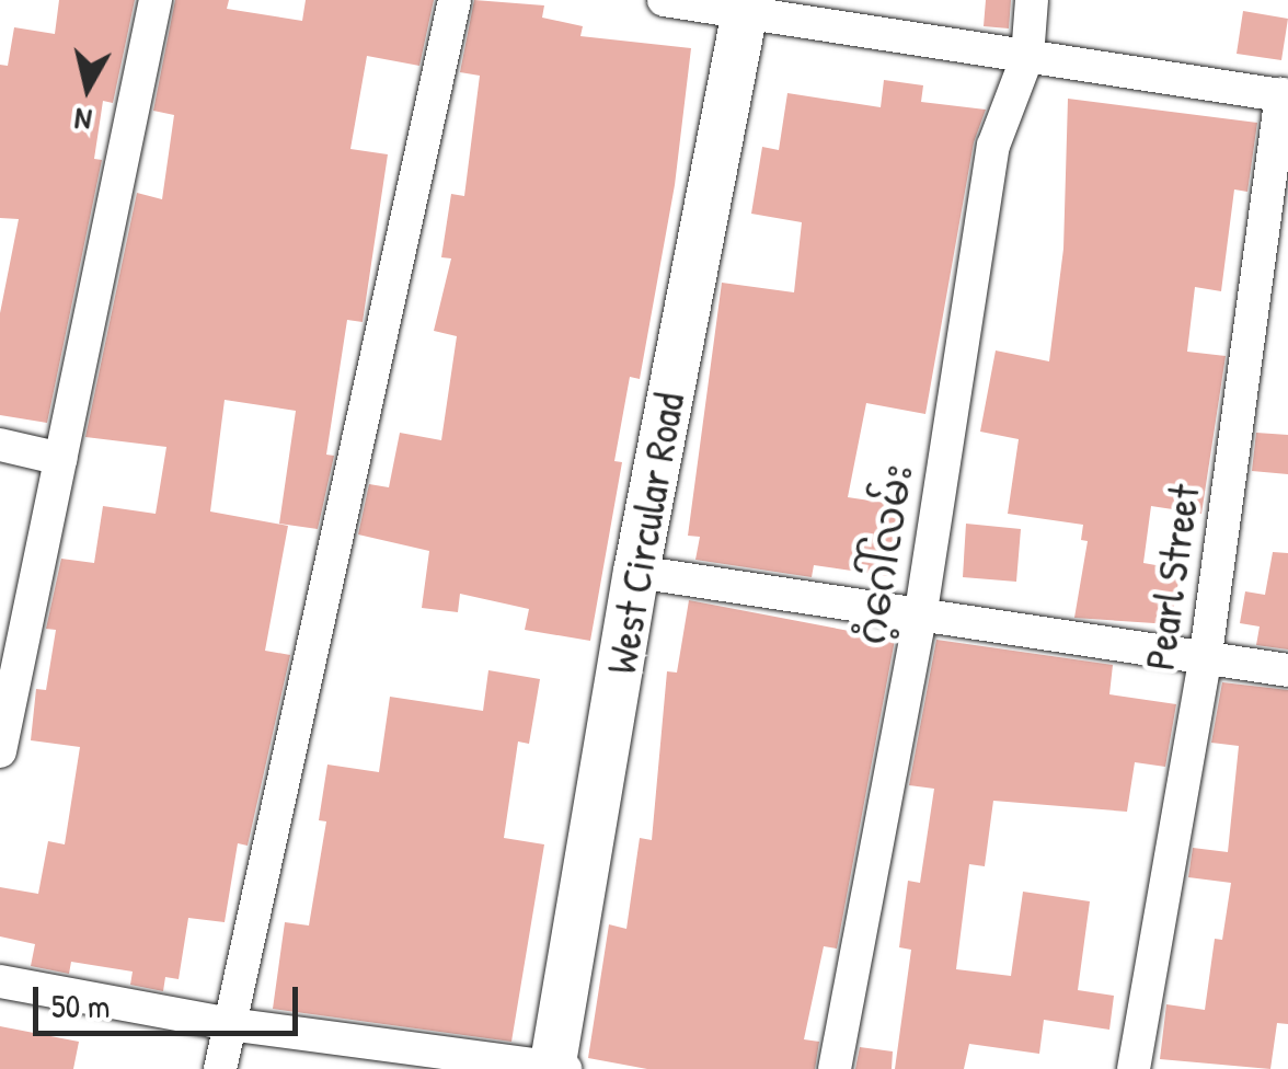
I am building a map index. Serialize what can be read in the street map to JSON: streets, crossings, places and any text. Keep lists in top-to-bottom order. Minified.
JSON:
{"streets":{"street":["West Circular Road","ဂံ့ဂေါ်လမ်း","Pearl Street"]},"scale_bar":"50 m","north":"bottom"}
